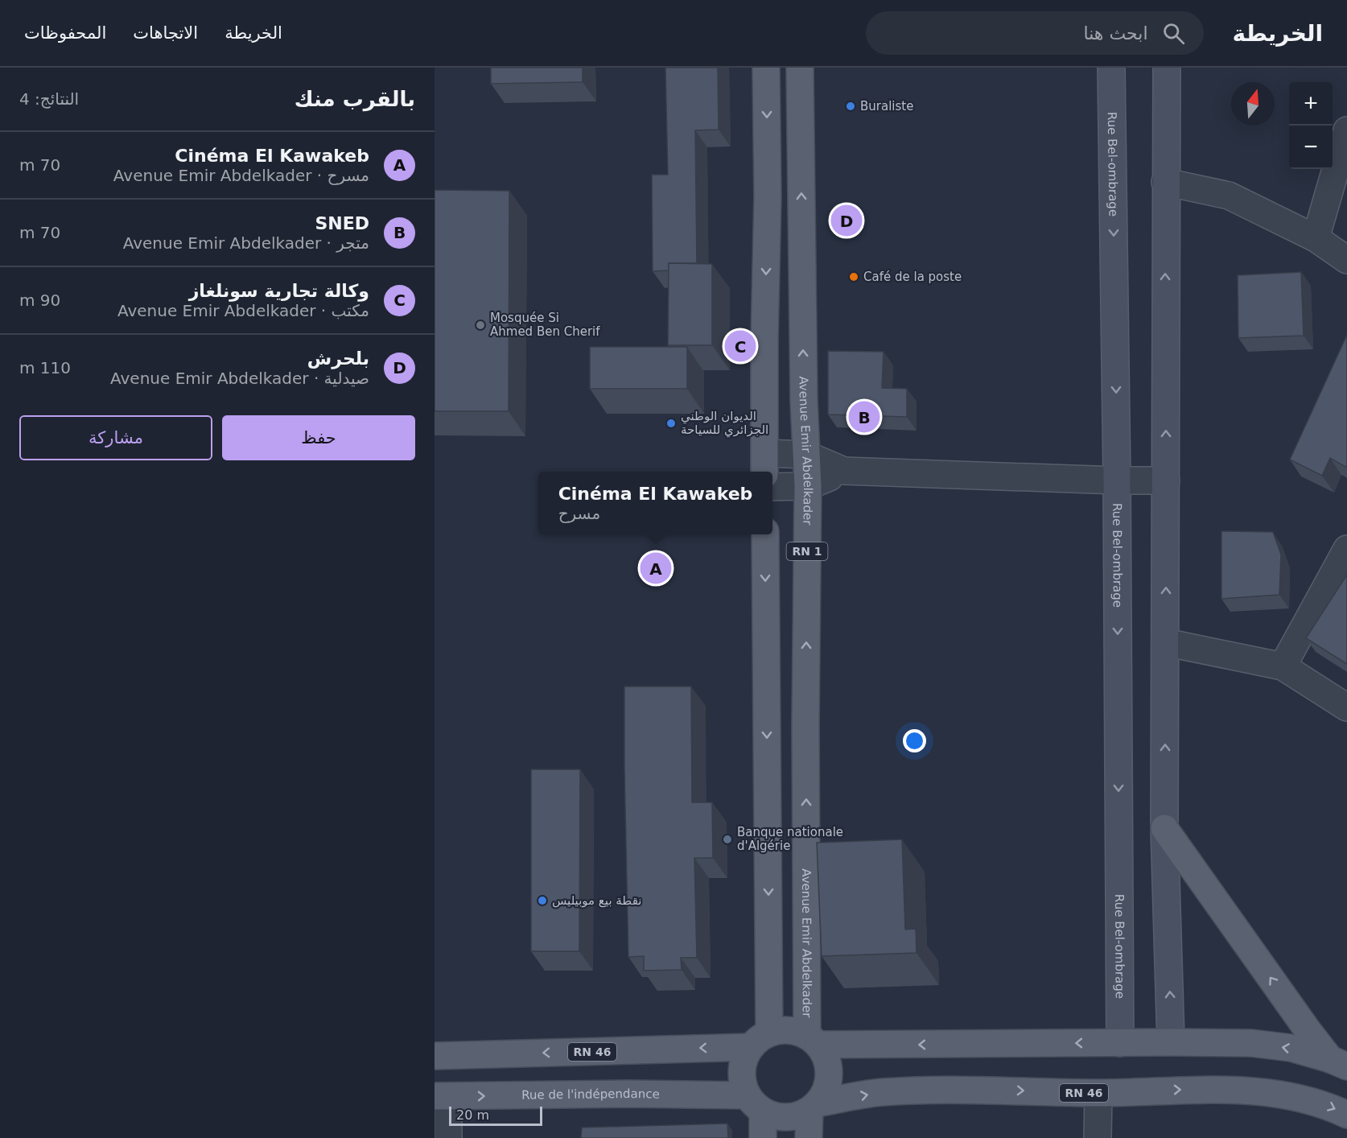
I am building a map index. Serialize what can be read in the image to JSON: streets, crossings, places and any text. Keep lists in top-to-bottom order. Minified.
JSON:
{"streets":{"main road":["Avenue Emir Abdelkader","RN 1","RN 46","Rue de l'indépendance"],"street":["Rue Bel-ombrage"]},"crossings":[["Avenue Emir Abdelkader","RN 46"],["Avenue Emir Abdelkader","Rue de l'indépendance"],["RN 46","Rue de l'indépendance"]],"places":["Buraliste","Café de la poste","Mosquée Si Ahmed Ben Cherif","الديوان الوطني الجزائري للسياحة","Banque nationale d'Algérie","نقطة بيع موبيليس"],"scale_bar":"20 m","north":"top","page":{"header":"الخريطة","search":"ابحث هنا","nav":["الخريطة","الاتجاهات","المحفوظات"],"heading":["بالقرب منك","النتائج: 4"],"map_buttons":["+","−"],"list":[{"mark":"A","name":"Cinéma El Kawakeb","note":"مسرح · Avenue Emir Abdelkader","value":"70 m"},{"mark":"B","name":"SNED","note":"متجر · Avenue Emir Abdelkader","value":"70 m"},{"mark":"C","name":"وكالة تجارية سونلغاز","note":"مكتب · Avenue Emir Abdelkader","value":"90 m"},{"mark":"D","name":"بلحرش","note":"صيدلية · Avenue Emir Abdelkader","value":"110 m"}],"pins":["D","C","B","A"],"buttons":["حفظ","مشاركة"],"popup":["Cinéma El Kawakeb","مسرح"],"scale":"20 m"}}
